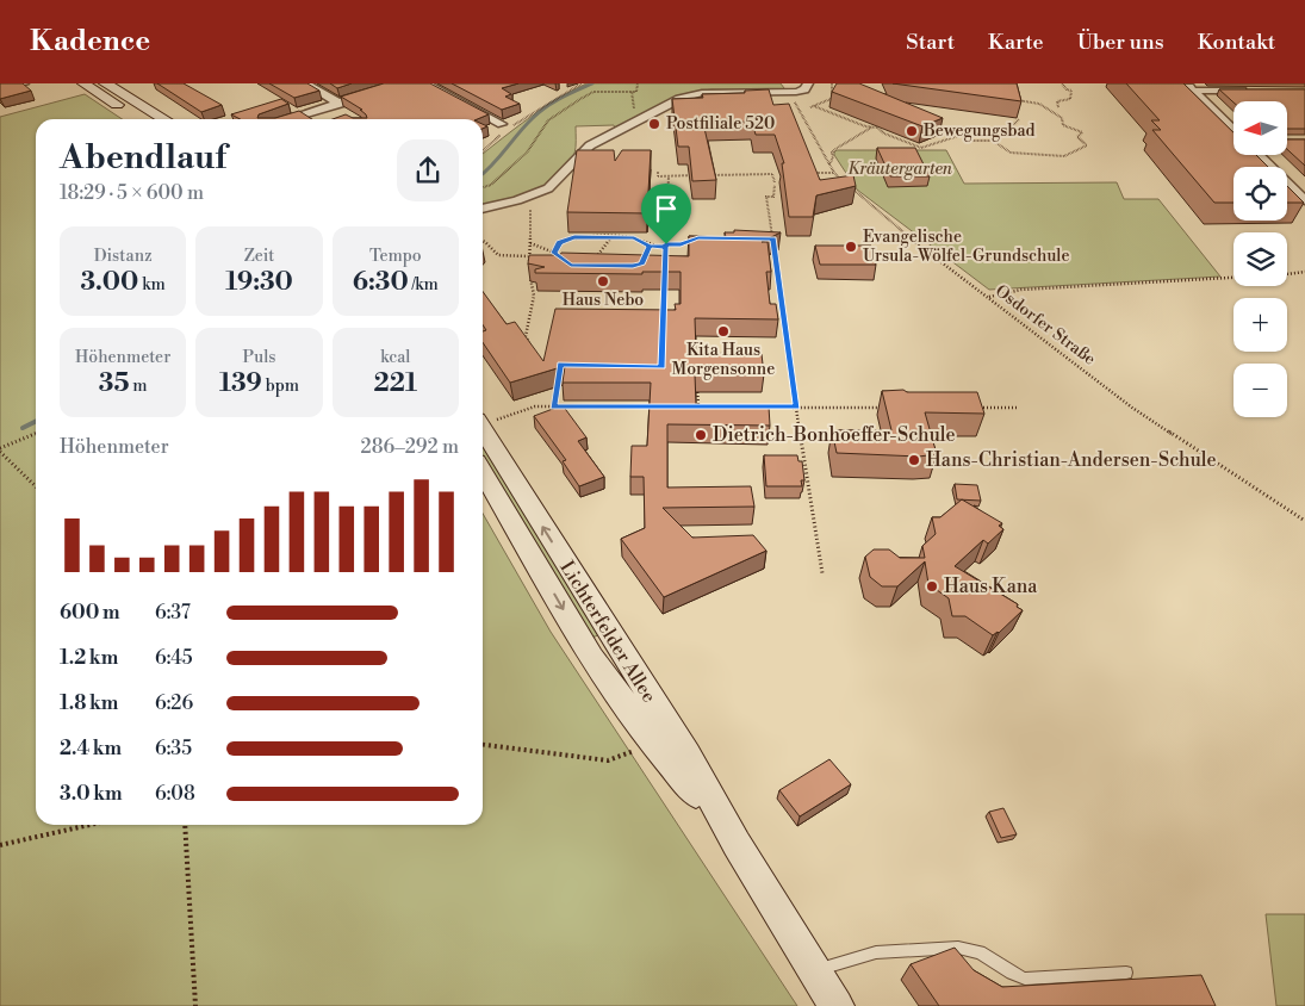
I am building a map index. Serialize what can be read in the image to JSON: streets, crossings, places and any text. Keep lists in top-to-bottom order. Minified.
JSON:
{"streets":{"main road":["Lichterfelder Allee"],"path":["Osdorfer Straße"]},"parks":["Kräutergarten"],"places":["Postfiliale 520","Bewegungsbad","Evangelische Ursula-Wölfel-Grundschule","Haus Nebo","Kita Haus Morgensonne","Dietrich-Bonhoeffer-Schule","Hans-Christian-Andersen-Schule","Haus Kana"],"north":"left","page":{"header":"Kadence","nav":["Start","Karte","Über uns","Kontakt"],"map_buttons":["+","−"],"heading":["Abendlauf","18:29 · 5 × 600 m"],"stats":[["Distanz","3.00 km"],["Zeit","19:30"],["Tempo","6:30 /km"],["Höhenmeter","35 m"],["Puls","139 bpm"],["kcal","221"]],"chart":["Höhenmeter","286–292 m"],"list":[{"name":"600 m","note":"6:37"},{"name":"1.2 km","note":"6:45"},{"name":"1.8 km","note":"6:26"},{"name":"2.4 km","note":"6:35"},{"name":"3.0 km","note":"6:08"}]}}
